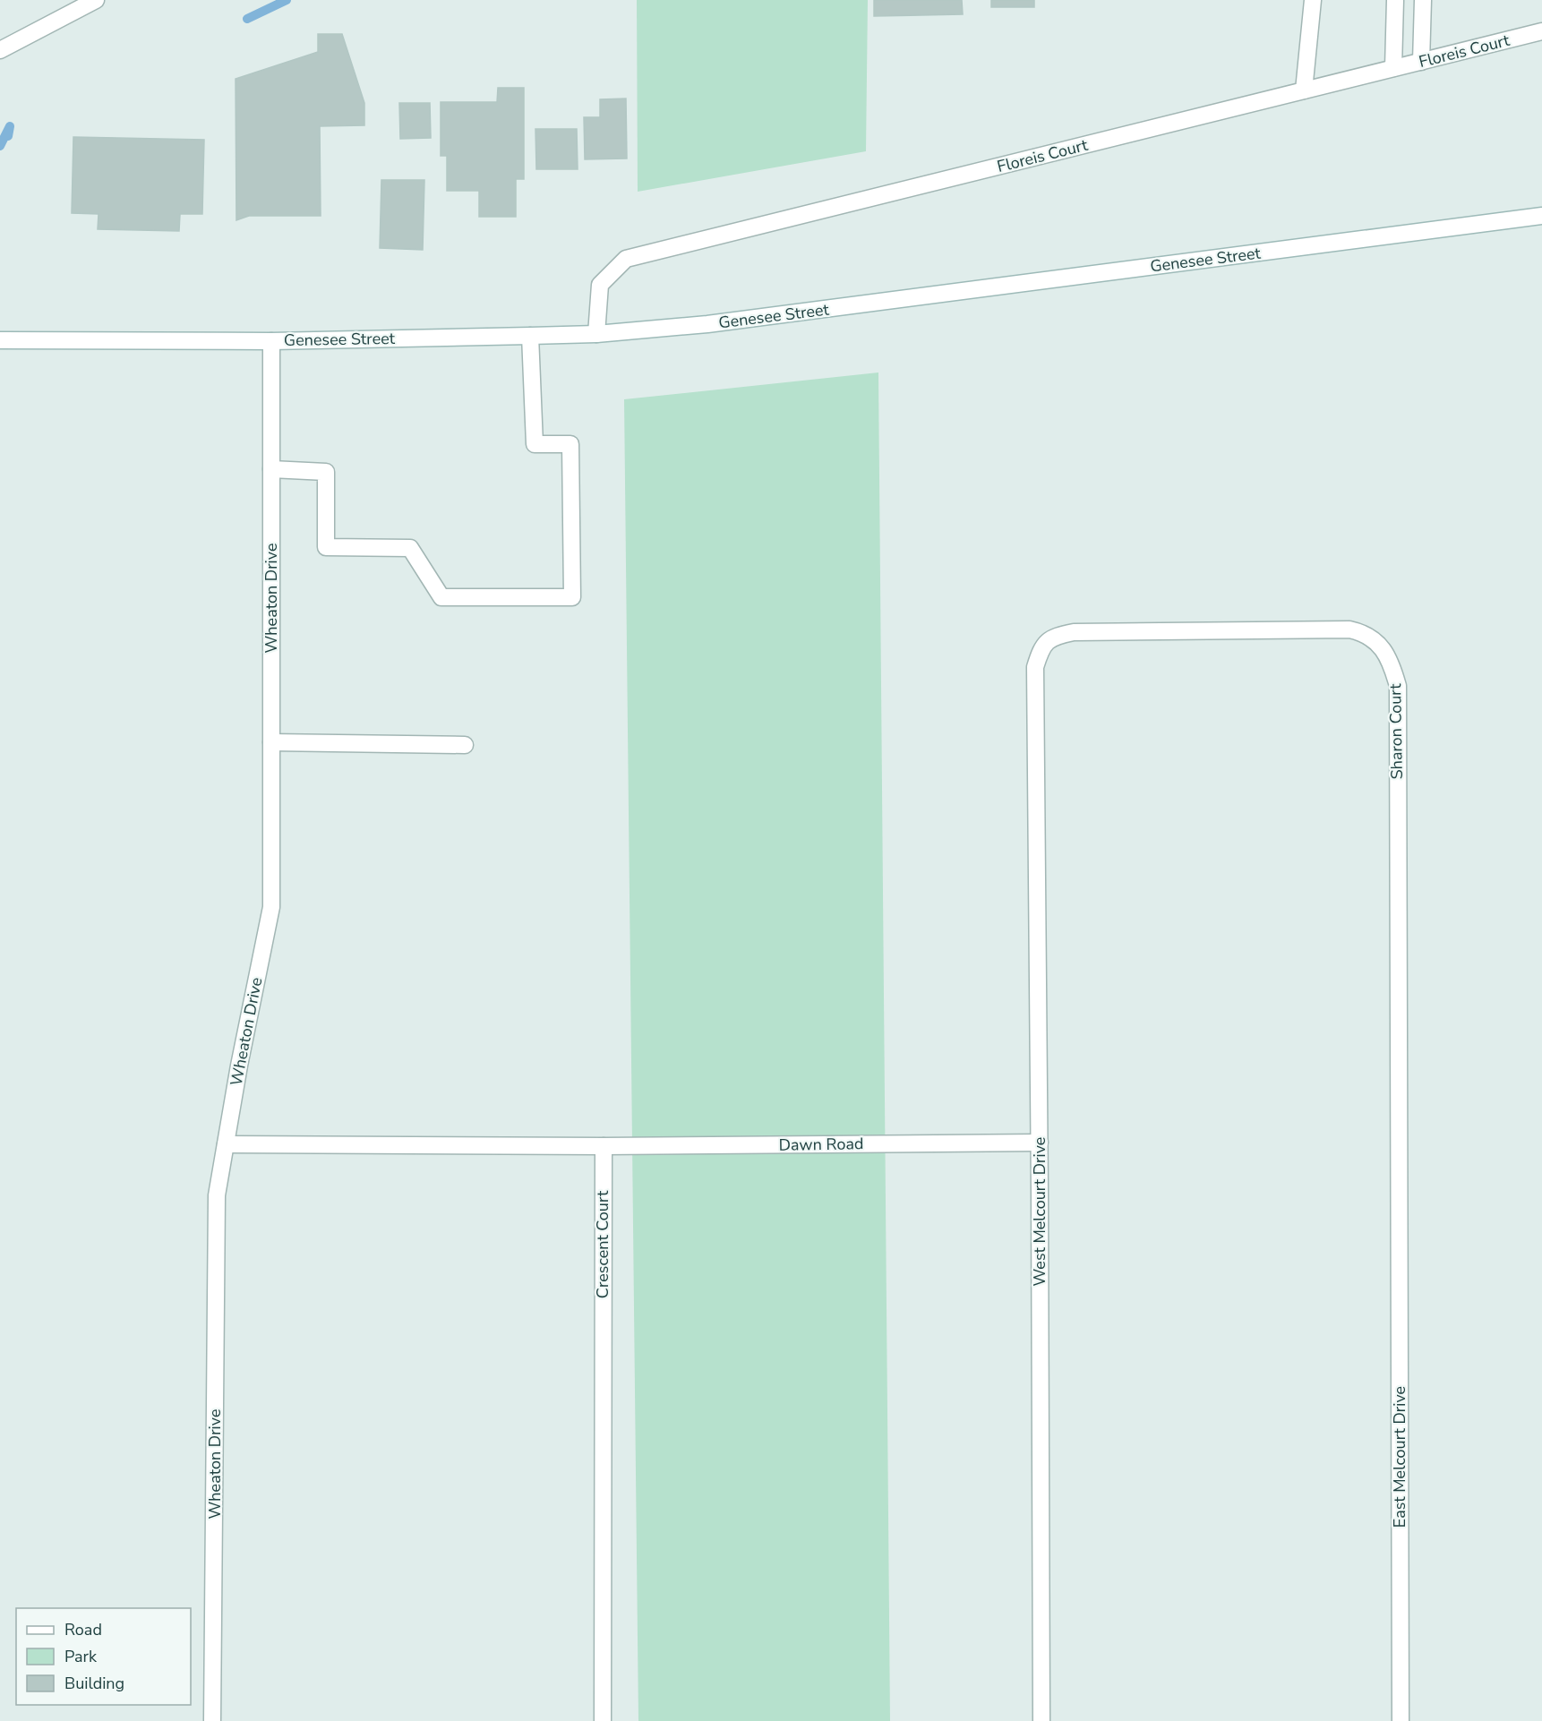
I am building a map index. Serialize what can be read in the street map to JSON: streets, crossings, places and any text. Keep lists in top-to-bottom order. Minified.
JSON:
{"streets":{"street":["Floreis Court","Genesee Street","Wheaton Drive","Sharon Court","Dawn Road","West Melcourt Drive","Crescent Court","East Melcourt Drive"]},"crossings":[["Floreis Court","Genesee Street"],["Genesee Street","Wheaton Drive"],["Sharon Court","West Melcourt Drive"],["Sharon Court","East Melcourt Drive"],["Dawn Road","West Melcourt Drive"],["Dawn Road","Crescent Court"]],"legend":["Road","Park","Building"]}
